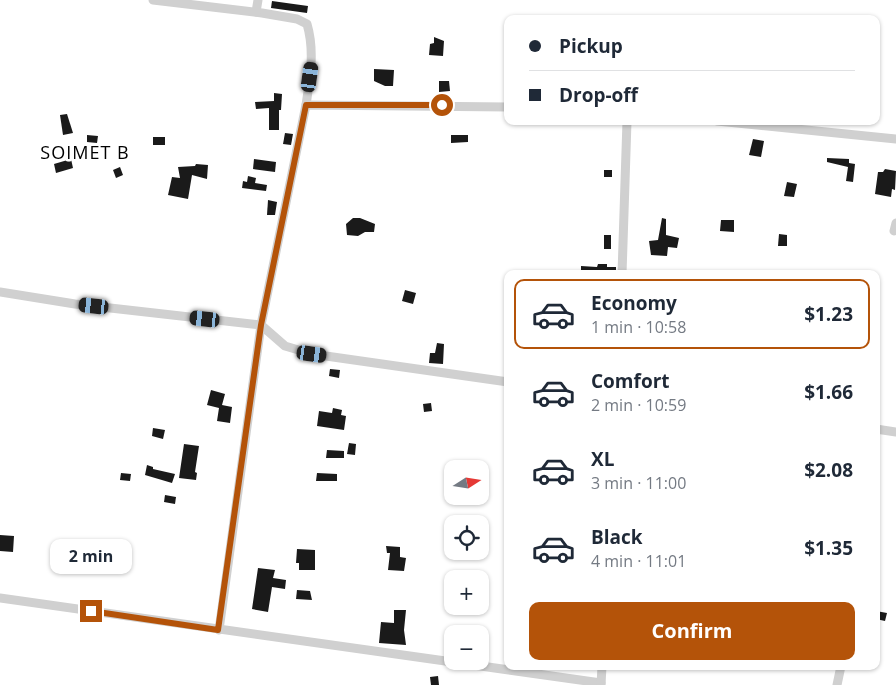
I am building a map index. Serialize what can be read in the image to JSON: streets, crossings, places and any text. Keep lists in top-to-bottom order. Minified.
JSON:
{"districts":["SOIMET B"],"north":"right","page":{"banner":["Pickup","Drop-off"],"list":[{"name":"Economy","note":"1 min · 10:58","value":"$1.23"},{"name":"Comfort","note":"2 min · 10:59","value":"$1.66"},{"name":"XL","note":"3 min · 11:00","value":"$2.08"},{"name":"Black","note":"4 min · 11:01","value":"$1.35"}],"map_buttons":["+","−"],"bubble":"2 min","buttons":"Confirm"}}
